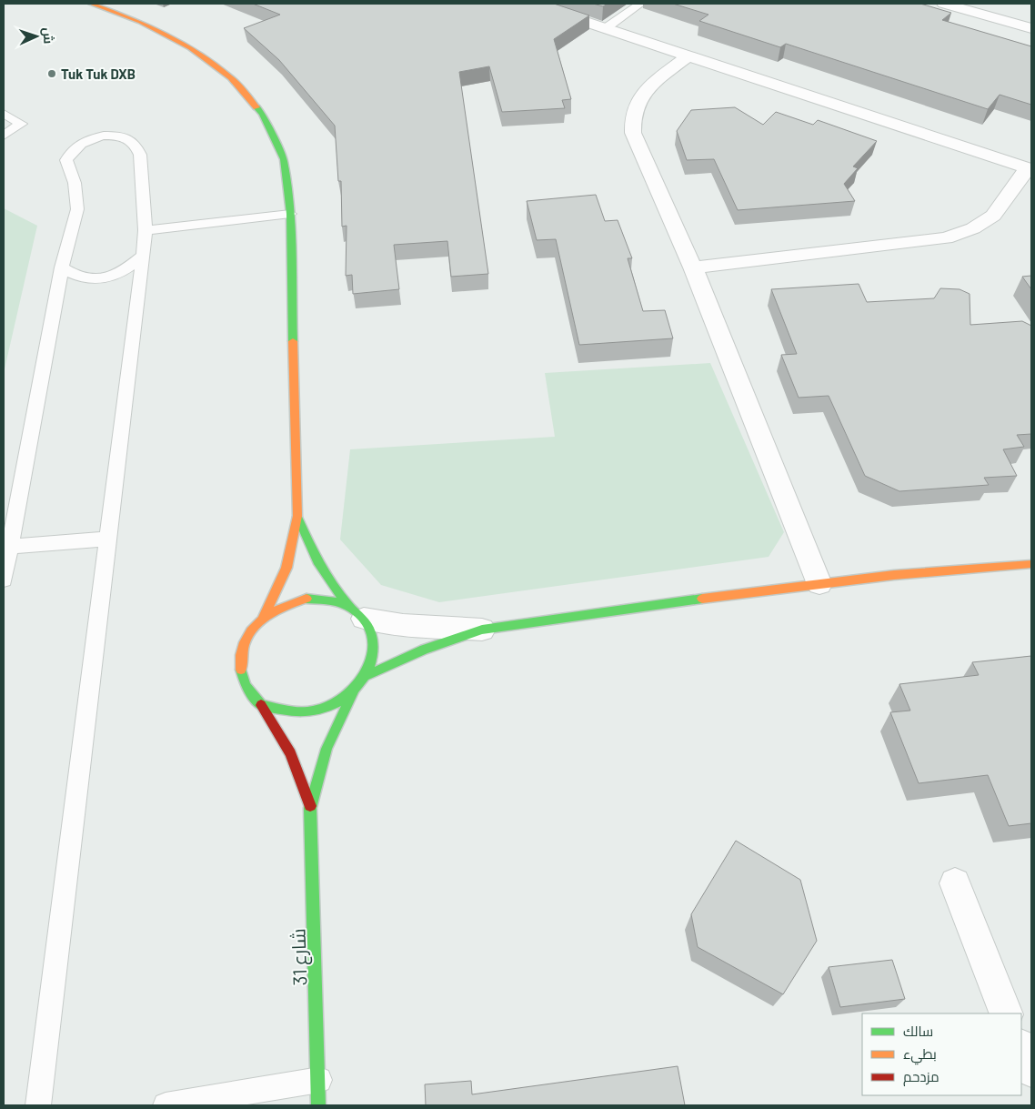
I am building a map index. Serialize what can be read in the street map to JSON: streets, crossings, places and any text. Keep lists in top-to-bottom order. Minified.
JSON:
{"streets":{"street":["شارع 31"]},"places":["Tuk Tuk DXB"],"legend":["سالك","بطيء","مزدحم"],"north":"right"}
